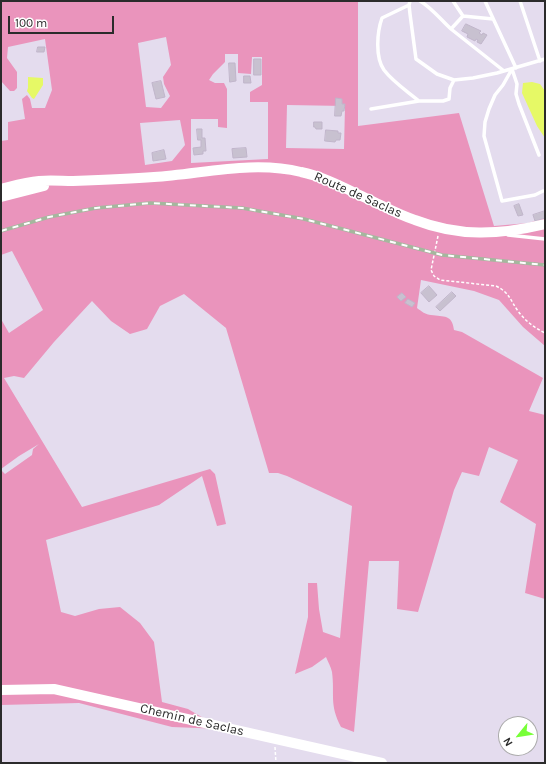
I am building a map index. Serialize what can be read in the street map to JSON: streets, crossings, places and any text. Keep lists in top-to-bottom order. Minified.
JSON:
{"streets":{"main road":["Route de Saclas","Chemin de Saclas"]},"scale_bar":"100 m","north":"bottom left"}
